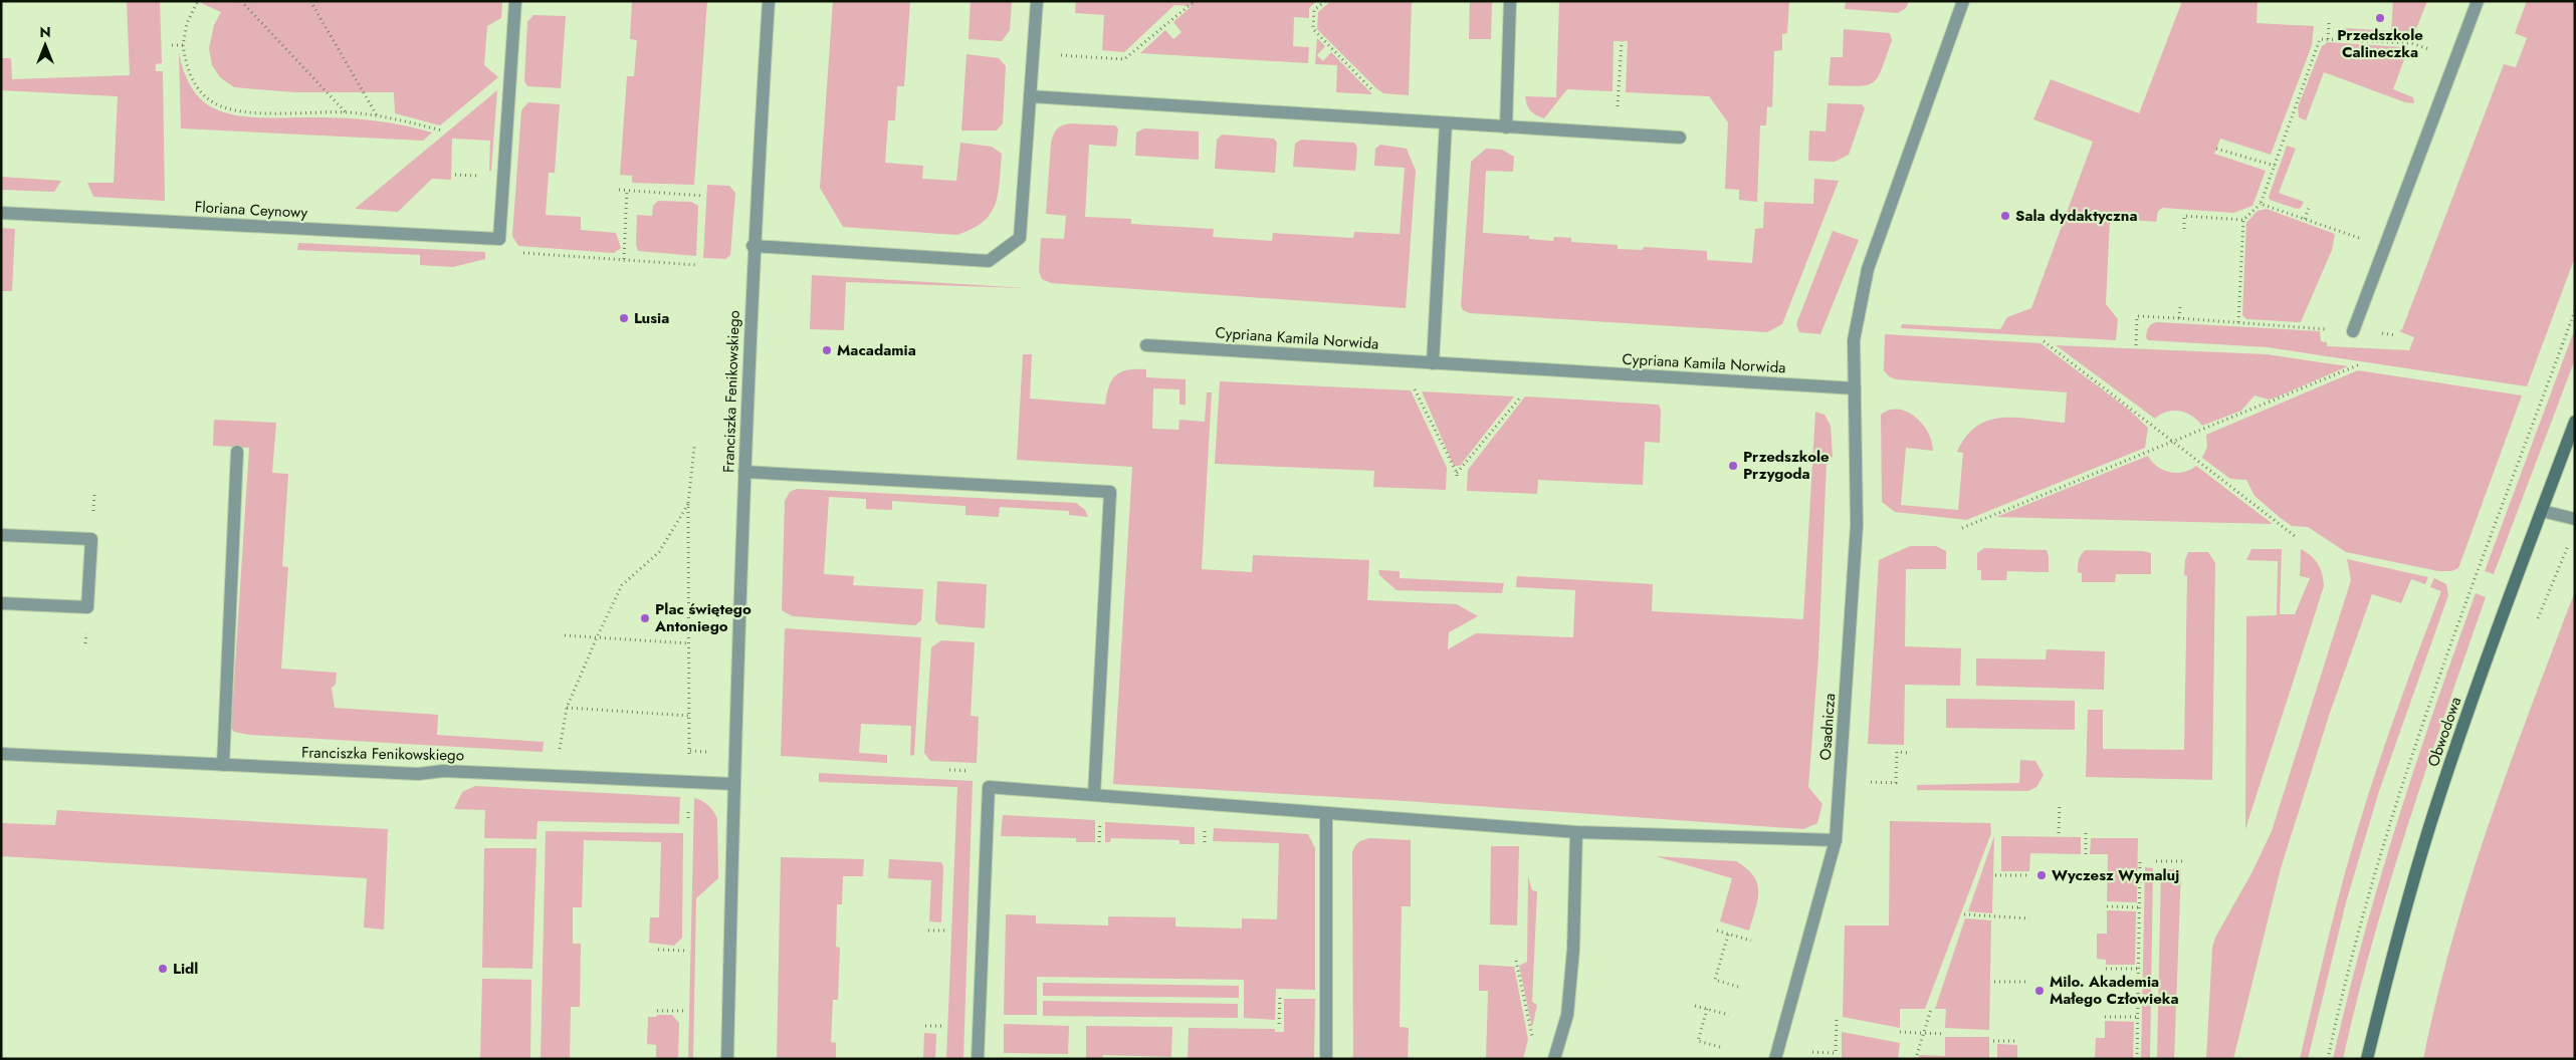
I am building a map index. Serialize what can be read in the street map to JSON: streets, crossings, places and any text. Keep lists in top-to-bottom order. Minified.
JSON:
{"streets":{"main road":["Obwodowa"],"street":["Floriana Ceynowy","Cypriana Kamila Norwida","Franciszka Fenikowskiego","Osadnicza"]},"crossings":[["Cypriana Kamila Norwida","Osadnicza"]],"places":["Przedszkole Calineczka","Sala dydaktyczna","Lusia","Macadamia","Przedszkole Przygoda","Plac świętego Antoniego","Wyczesz Wymaluj","Lidl","Milo. Akademia Małego Człowieka"],"north":"top"}
